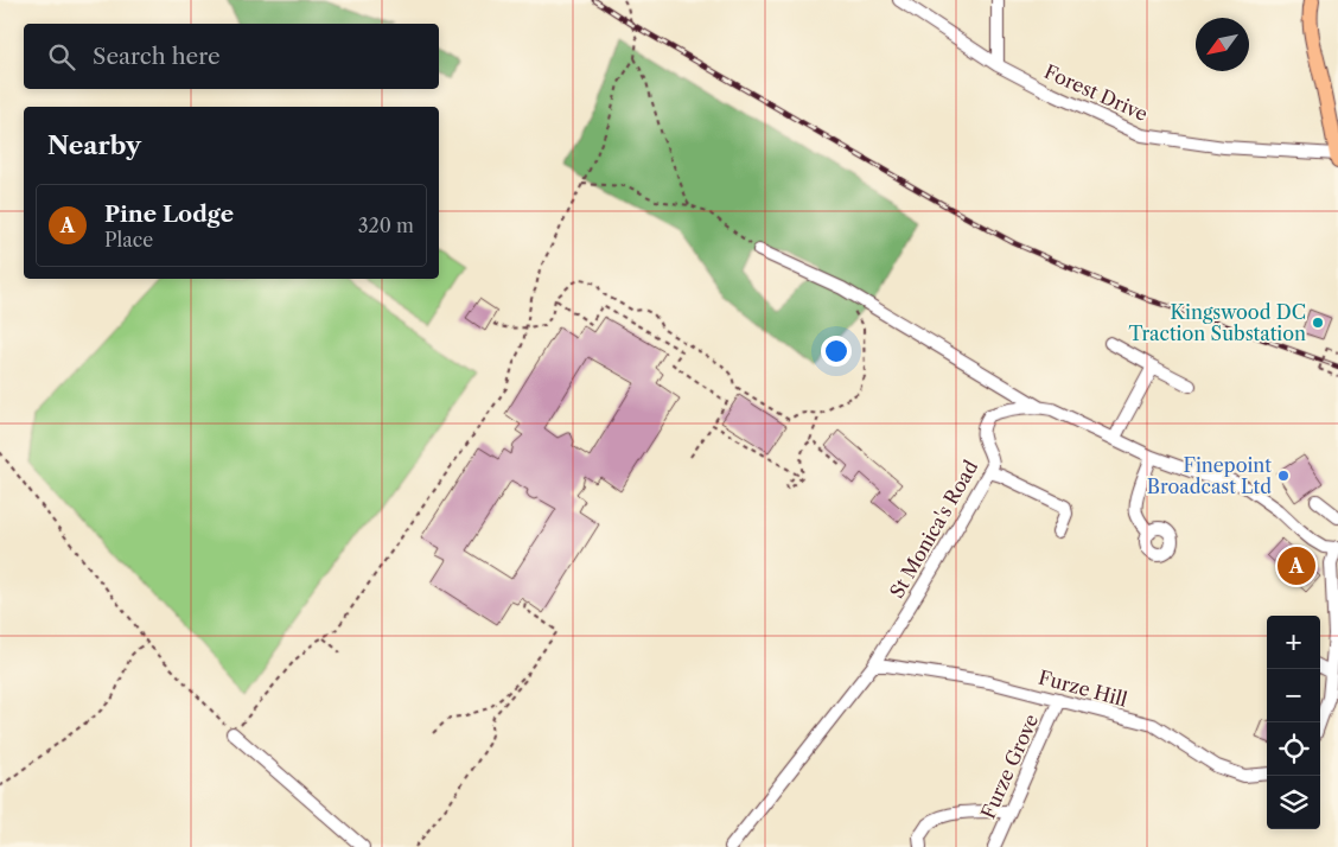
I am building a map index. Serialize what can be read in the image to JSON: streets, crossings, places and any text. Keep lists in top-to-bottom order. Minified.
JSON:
{"streets":{"street":["Forest Drive","St Monica's Road","Furze Hill","Furze Grove"]},"crossings":[["St Monica's Road","Furze Hill"],["Furze Hill","Furze Grove"]],"places":["Kingswood DC Traction Substation","Finepoint Broadcast Ltd"],"north":"bottom left","page":{"search":"Search here","heading":"Nearby","list":[{"mark":"A","name":"Pine Lodge","note":"Place","value":"320 m"}],"pins":"A","map_buttons":["+","−"]}}
